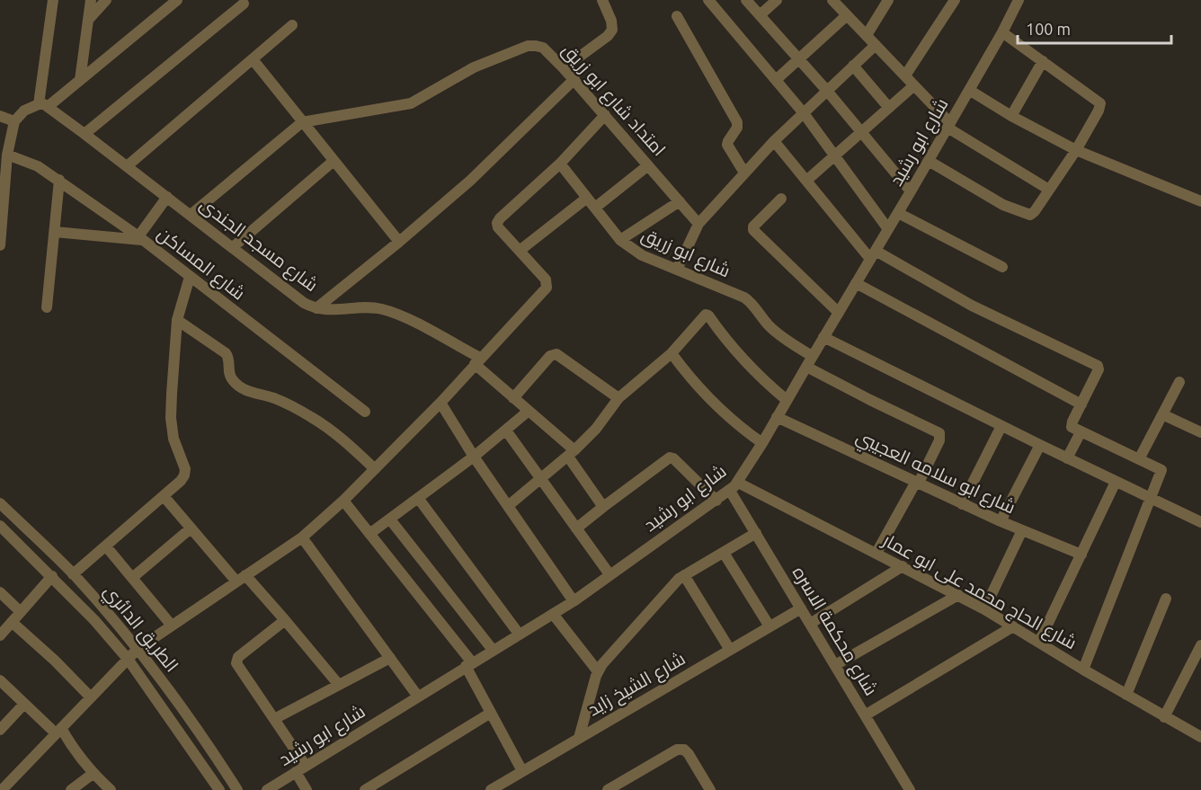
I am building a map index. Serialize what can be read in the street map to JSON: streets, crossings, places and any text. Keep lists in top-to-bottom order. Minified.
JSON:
{"streets":{"street":["امتداد شارع ابو زريق","شارع ابو رشيد","شارع مسجد الجندى","شارع ابو زريق","شارع المساكن","شارع ابو سلامه العجيبي","شارع الحاج محمد على ابو عمار","الطريق الدائري","شارع محكمة الاسره","شارع الشيخ زايد"]},"crossings":[["شارع ابو رشيد","شارع ابو زريق"],["شارع ابو رشيد","شارع ابو سلامه العجيبي"],["شارع ابو رشيد","شارع الحاج محمد على ابو عمار"],["شارع ابو رشيد","شارع محكمة الاسره"],["شارع الحاج محمد على ابو عمار","شارع محكمة الاسره"],["شارع محكمة الاسره","شارع الشيخ زايد"]],"scale_bar":"100 m"}
